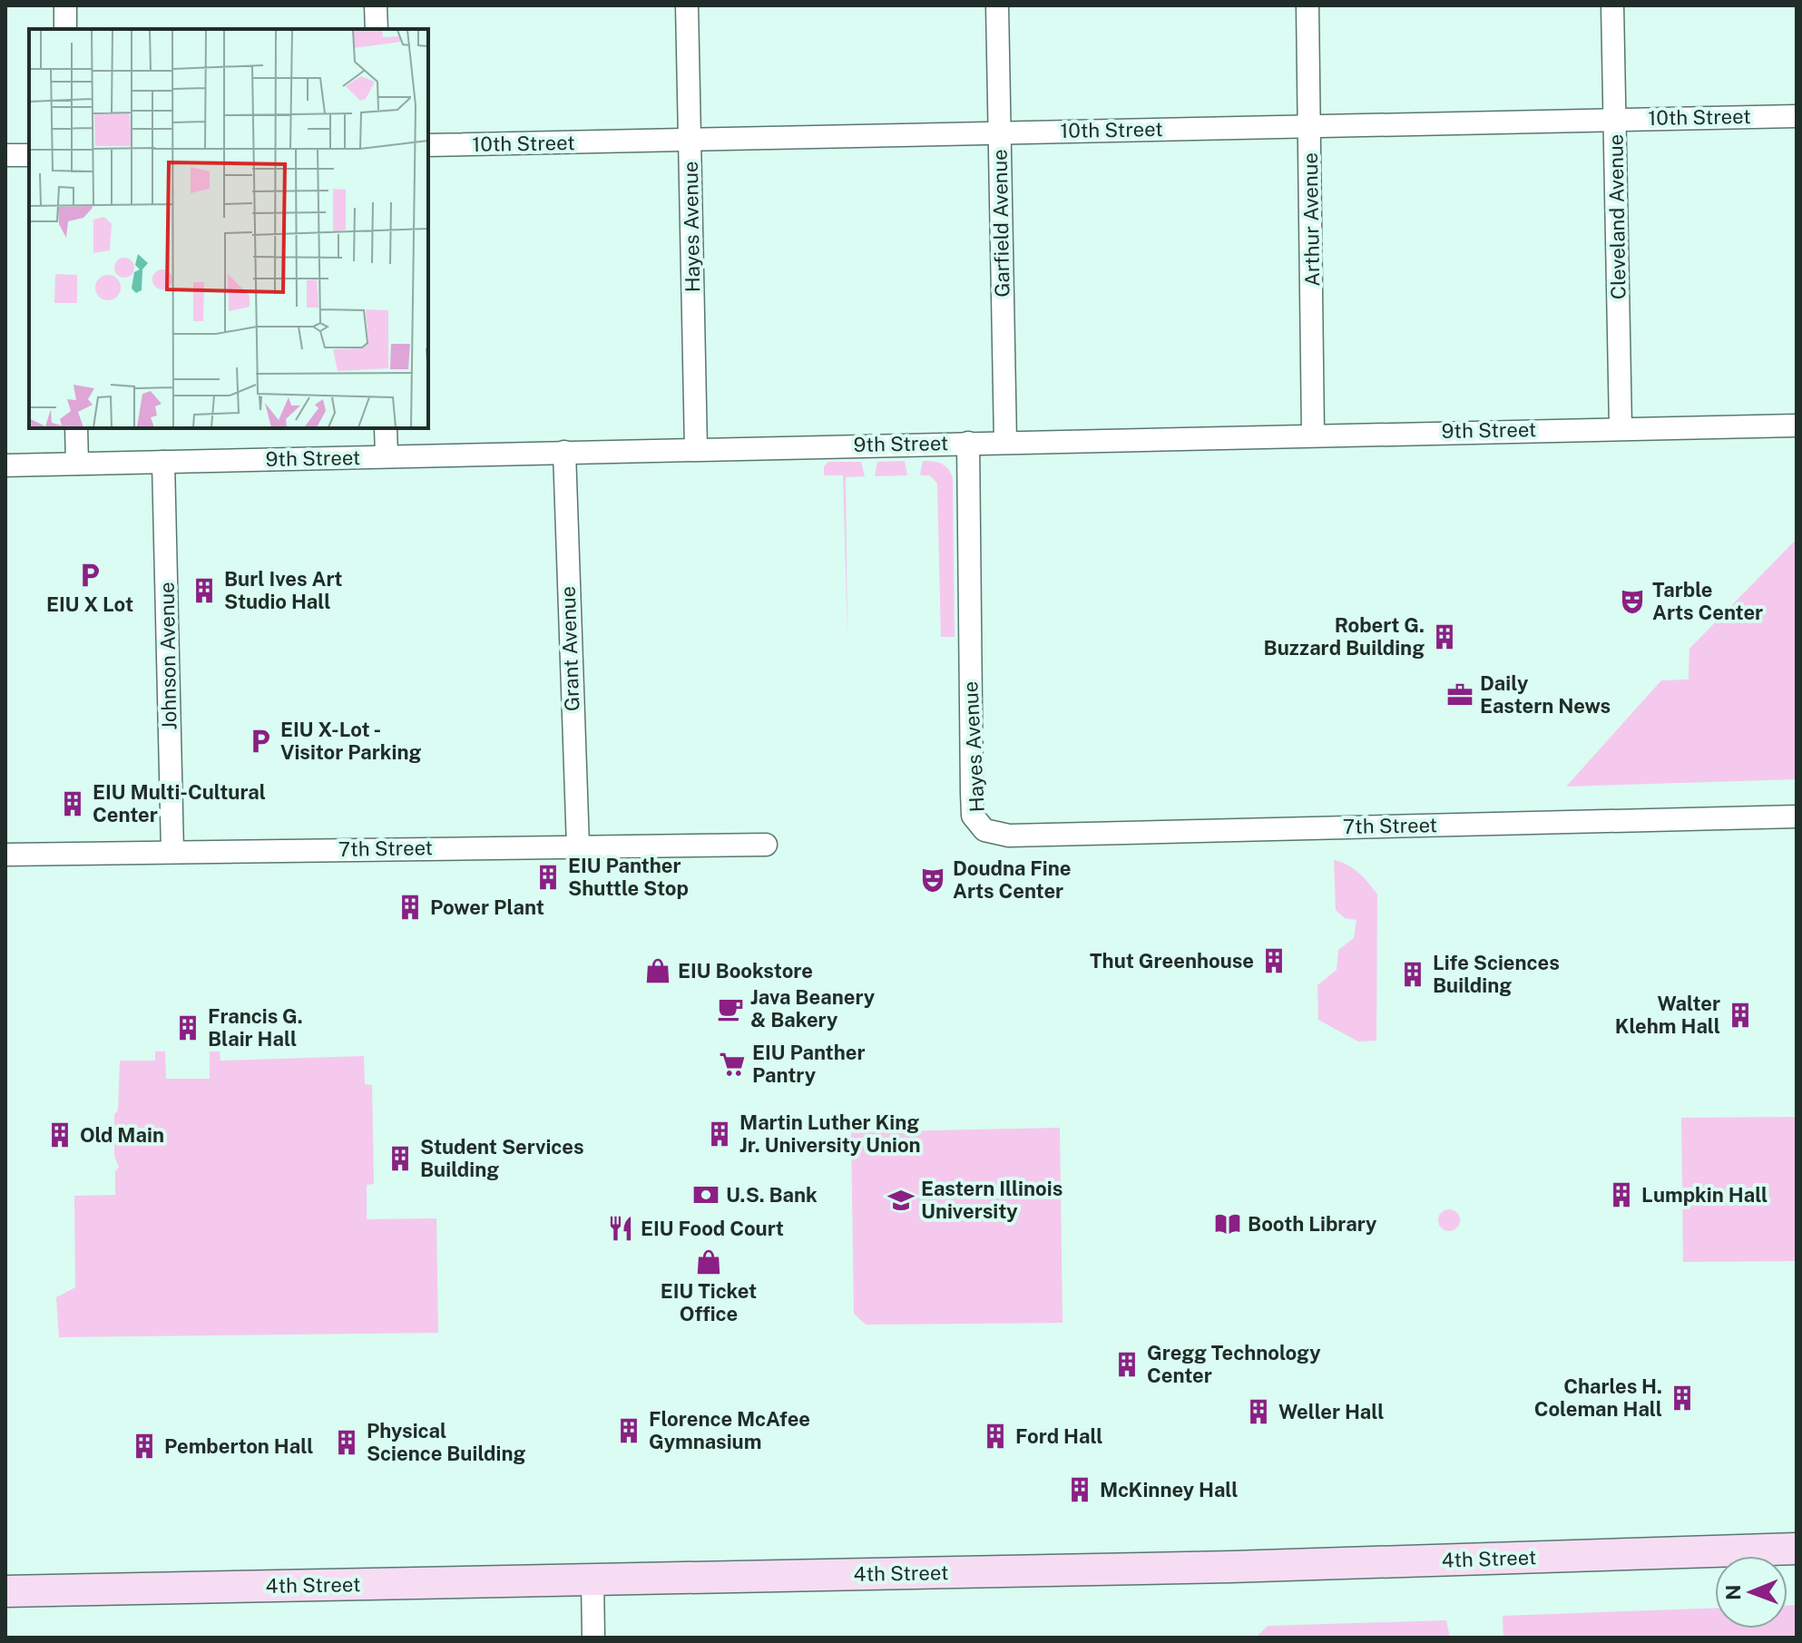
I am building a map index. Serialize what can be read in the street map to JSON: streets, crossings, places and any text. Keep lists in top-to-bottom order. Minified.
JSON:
{"streets":{"street":["10th Street","Cleveland Avenue","Arthur Avenue","Garfield Avenue","Hayes Avenue","9th Street","Grant Avenue","Johnson Avenue","7th Street","4th Street"]},"crossings":[["10th Street","Cleveland Avenue"],["10th Street","Arthur Avenue"],["10th Street","Garfield Avenue"],["10th Street","Hayes Avenue"],["Cleveland Avenue","9th Street"],["Arthur Avenue","9th Street"],["Garfield Avenue","9th Street"],["Hayes Avenue","9th Street"],["Hayes Avenue","7th Street"],["9th Street","Grant Avenue"],["9th Street","Johnson Avenue"],["Grant Avenue","7th Street"],["Johnson Avenue","7th Street"]],"places":{"parking":["EIU X Lot","EIU X-Lot - Visitor Parking"],"building":["Burl Ives Art Studio Hall","Robert G. Buzzard Building","EIU Multi-Cultural Center","EIU Panther Shuttle Stop","Power Plant","Thut Greenhouse","Life Sciences Building","Walter Klehm Hall","Francis G. Blair Hall","Martin Luther King Jr. University Union","Old Main","Student Services Building","Lumpkin Hall","Gregg Technology Center","Charles H. Coleman Hall","Weller Hall","Florence McAfee Gymnasium","Ford Hall","Physical Science Building","Pemberton Hall","McKinney Hall"],"theatre":["Tarble Arts Center","Doudna Fine Arts Center"],"office":["Daily Eastern News"],"shop":["EIU Bookstore","EIU Ticket Office"],"cafe":["Java Beanery & Bakery"],"supermarket":["EIU Panther Pantry"],"bank":["U.S. Bank"],"school or university":["Eastern Illinois University"],"library":["Booth Library"],"restaurant":["EIU Food Court"]},"north":"left"}
